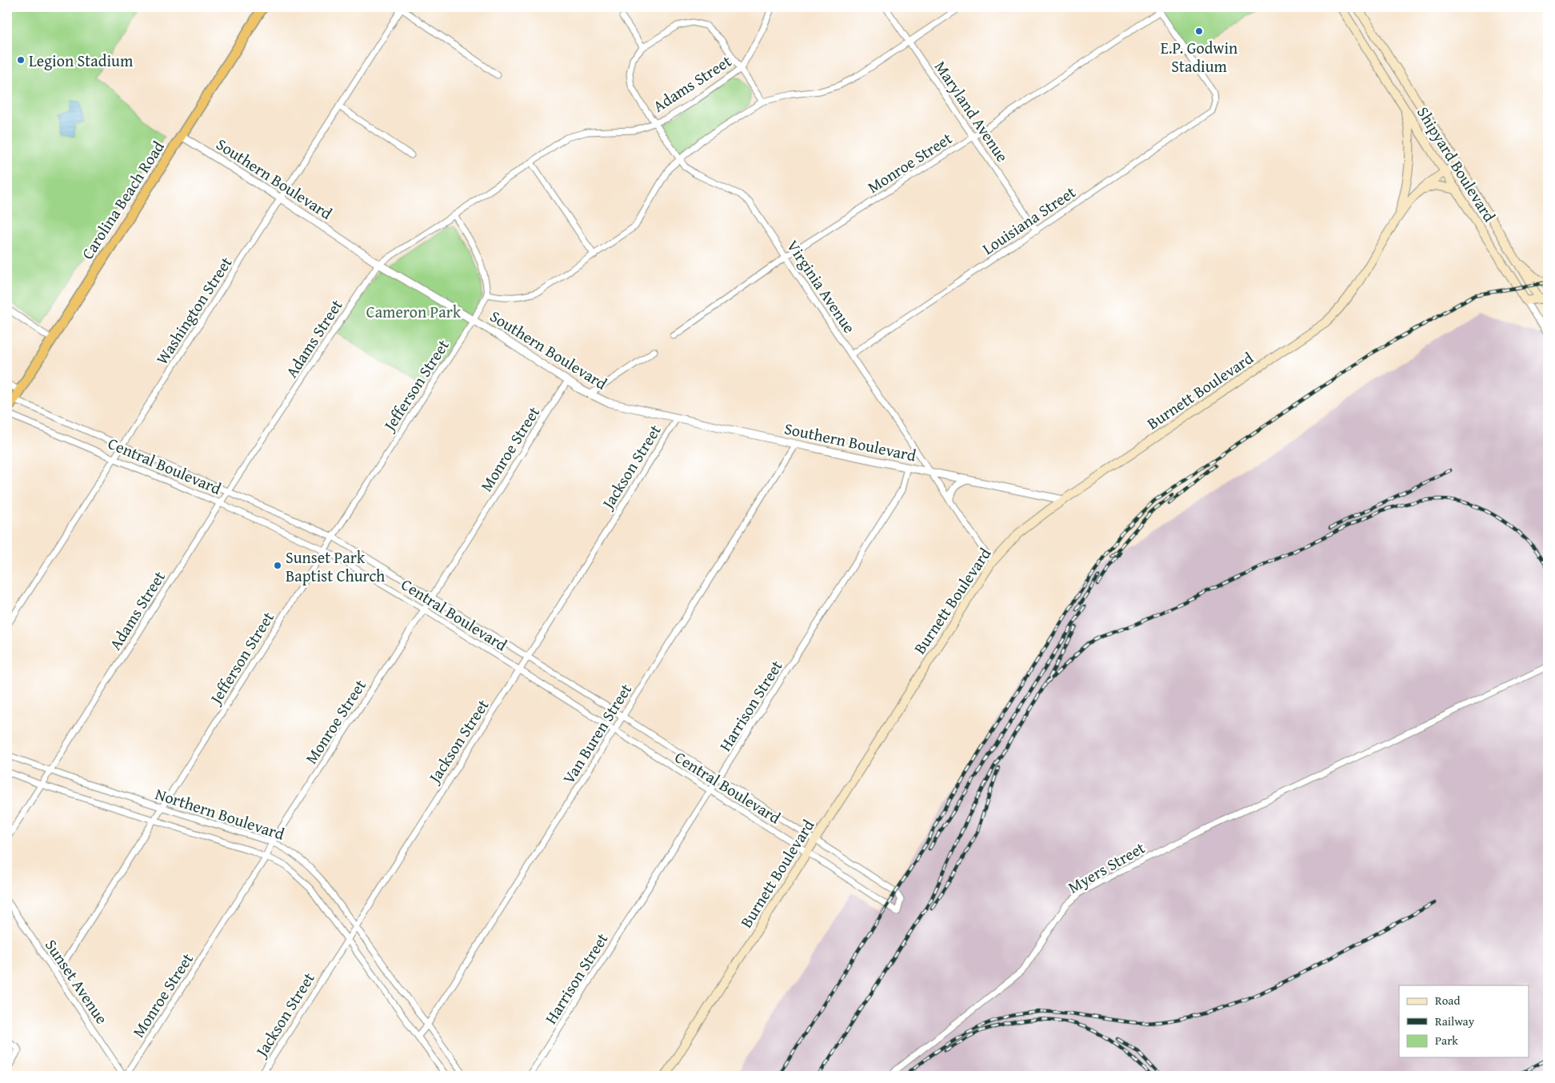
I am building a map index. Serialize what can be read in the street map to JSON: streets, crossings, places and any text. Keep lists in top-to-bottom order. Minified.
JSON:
{"streets":{"highway":["Carolina Beach Road"],"main road":["Shipyard Boulevard","Burnett Boulevard"],"street":["Adams Street","Maryland Avenue","Monroe Street","Southern Boulevard","Louisiana Street","Virginia Avenue","Washington Street","Jefferson Street","Central Boulevard","Jackson Street","Harrison Street","Van Buren Street","Northern Boulevard","Myers Street","Sunset Avenue"]},"crossings":[["Adams Street","Southern Boulevard"],["Adams Street","Virginia Avenue"],["Adams Street","Central Boulevard"],["Adams Street","Northern Boulevard"],["Maryland Avenue","Monroe Street"],["Maryland Avenue","Louisiana Street"],["Monroe Street","Southern Boulevard"],["Monroe Street","Louisiana Street"],["Monroe Street","Virginia Avenue"],["Monroe Street","Central Boulevard"],["Monroe Street","Northern Boulevard"],["Monroe Street","Sunset Avenue"],["Shipyard Boulevard","Burnett Boulevard"],["Southern Boulevard","Carolina Beach Road"],["Southern Boulevard","Virginia Avenue"],["Southern Boulevard","Washington Street"],["Southern Boulevard","Jefferson Street"],["Southern Boulevard","Burnett Boulevard"],["Southern Boulevard","Jackson Street"],["Southern Boulevard","Harrison Street"],["Southern Boulevard","Van Buren Street"],["Carolina Beach Road","Central Boulevard"],["Louisiana Street","Virginia Avenue"],["Virginia Avenue","Burnett Boulevard"],["Washington Street","Central Boulevard"],["Jefferson Street","Central Boulevard"],["Jefferson Street","Northern Boulevard"],["Jefferson Street","Sunset Avenue"],["Burnett Boulevard","Central Boulevard"],["Central Boulevard","Jackson Street"],["Central Boulevard","Harrison Street"],["Central Boulevard","Van Buren Street"],["Jackson Street","Northern Boulevard"],["Van Buren Street","Northern Boulevard"]],"parks":["Cameron Park"],"places":["E.P. Godwin Stadium","Legion Stadium","Sunset Park Baptist Church"],"legend":["Road","Railway","Park"]}
